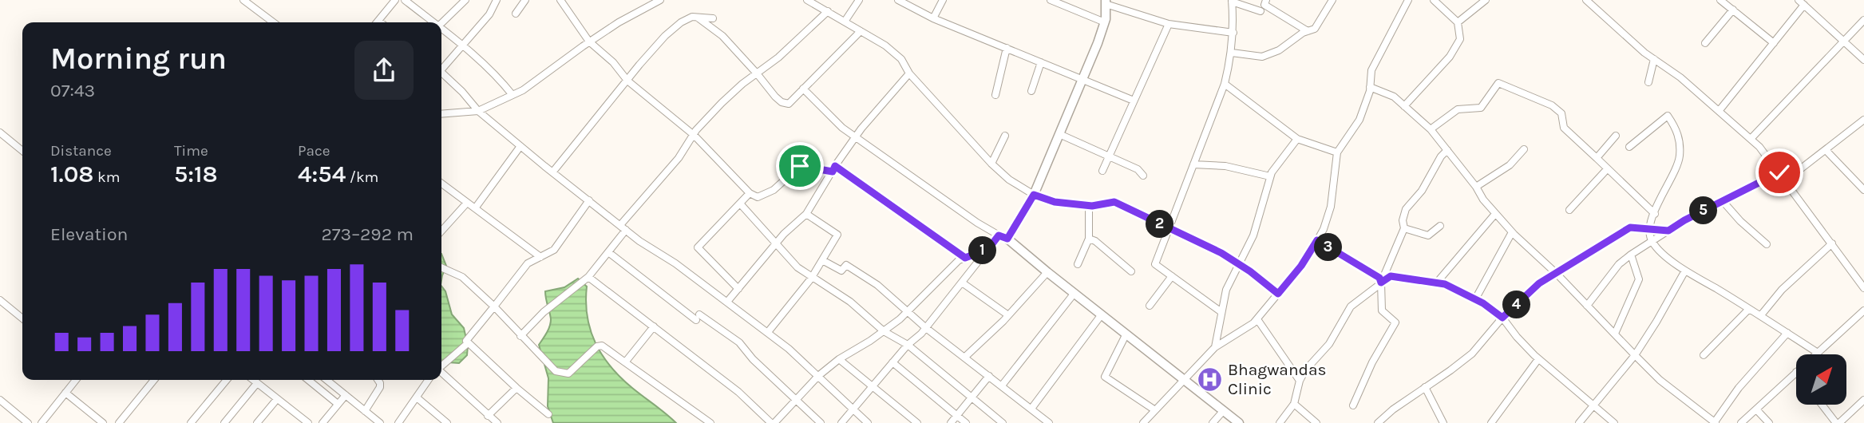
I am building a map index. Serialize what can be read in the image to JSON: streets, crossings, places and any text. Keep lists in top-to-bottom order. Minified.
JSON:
{"places":{"hospital":["Bhagwandas Clinic"]},"north":"top right","page":{"heading":["Morning run","07:43"],"stats":[["Distance","1.08 km"],["Time","5:18"],["Pace","4:54 /km"]],"pins":["5","2","3","1","4"],"chart":["Elevation","273–292 m"]}}
